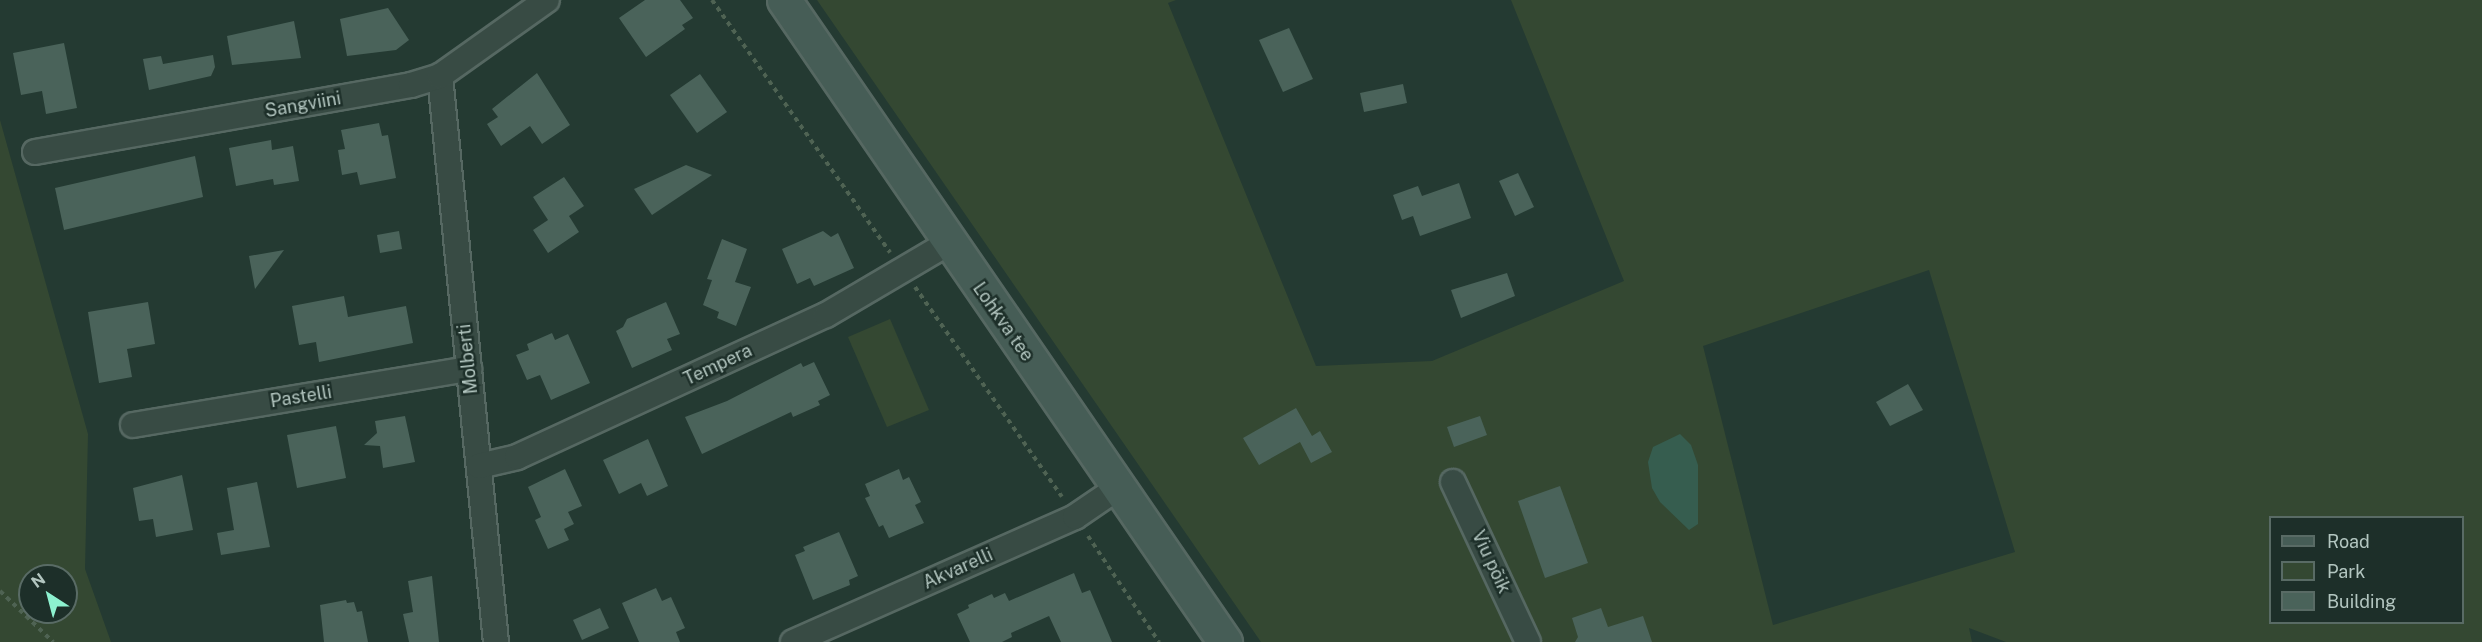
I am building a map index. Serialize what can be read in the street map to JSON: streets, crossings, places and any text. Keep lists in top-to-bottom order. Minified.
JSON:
{"streets":{"street":["Sangviini","Lohkva tee","Molberti","Tempera","Pastelli","Viu põik","Akvarelli"]},"crossings":[["Sangviini","Molberti"],["Lohkva tee","Tempera"],["Lohkva tee","Akvarelli"],["Molberti","Tempera"],["Molberti","Pastelli"]],"legend":["Road","Park","Building"],"north":"top left"}
